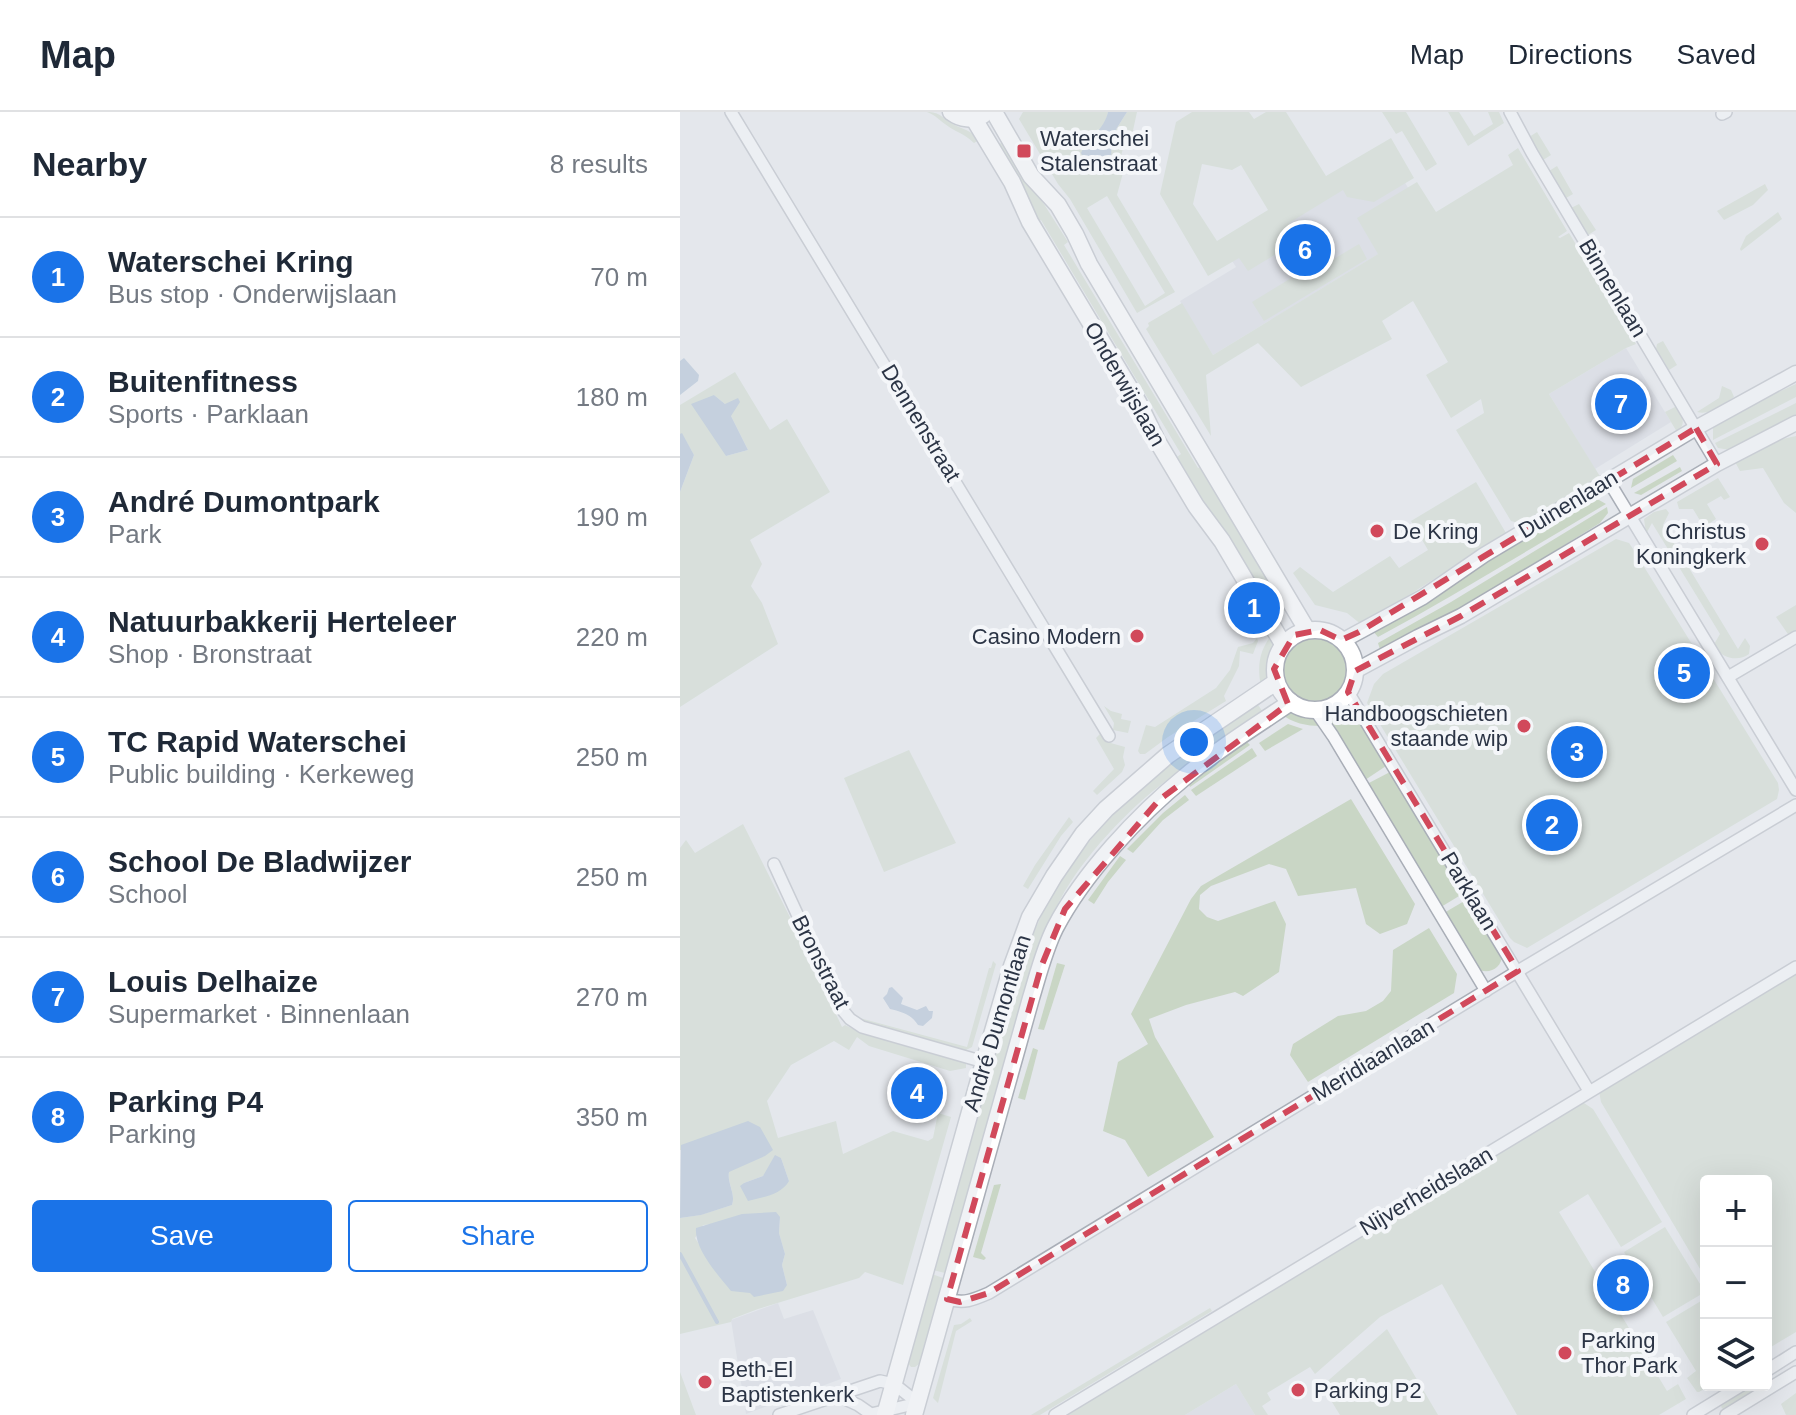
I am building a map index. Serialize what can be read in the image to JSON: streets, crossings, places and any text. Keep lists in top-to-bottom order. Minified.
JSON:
{"streets":{"main road":["Onderwijslaan","André Dumontlaan"],"street":["Binnenlaan","Dennenstraat","Duinenlaan","Parklaan","Bronstraat","Meridiaanlaan","Nijverheidslaan"]},"crossings":[["Binnenlaan","Duinenlaan"],["Onderwijslaan","Duinenlaan"],["Onderwijslaan","Parklaan"],["Onderwijslaan","André Dumontlaan"],["Duinenlaan","Parklaan"],["Duinenlaan","André Dumontlaan"],["Parklaan","André Dumontlaan"],["Parklaan","Meridiaanlaan"],["Parklaan","Nijverheidslaan"],["Bronstraat","André Dumontlaan"],["André Dumontlaan","Meridiaanlaan"]],"places":{"transit":["Waterschei Stalenstraat"],"other":["De Kring","Christus Koningkerk","Casino Modern","Handboogschieten staande wip","Parking Thor Park","Beth-El Baptistenkerk","Parking P2"]},"page":{"header":"Map","nav":["Map","Directions","Saved"],"heading":["Nearby","8 results"],"list":[{"mark":"1","name":"Waterschei Kring","note":"Bus stop · Onderwijslaan","value":"70 m"},{"mark":"2","name":"Buitenfitness","note":"Sports · Parklaan","value":"180 m"},{"mark":"3","name":"André Dumontpark","note":"Park","value":"190 m"},{"mark":"4","name":"Natuurbakkerij Herteleer","note":"Shop · Bronstraat","value":"220 m"},{"mark":"5","name":"TC Rapid Waterschei","note":"Public building · Kerkeweg","value":"250 m"},{"mark":"6","name":"School De Bladwijzer","note":"School","value":"250 m"},{"mark":"7","name":"Louis Delhaize","note":"Supermarket · Binnenlaan","value":"270 m"},{"mark":"8","name":"Parking P4","note":"Parking","value":"350 m"}],"pins":["6","7","1","5","3","2","4","8"],"map_buttons":["+","−"],"buttons":["Save","Share"]}}
